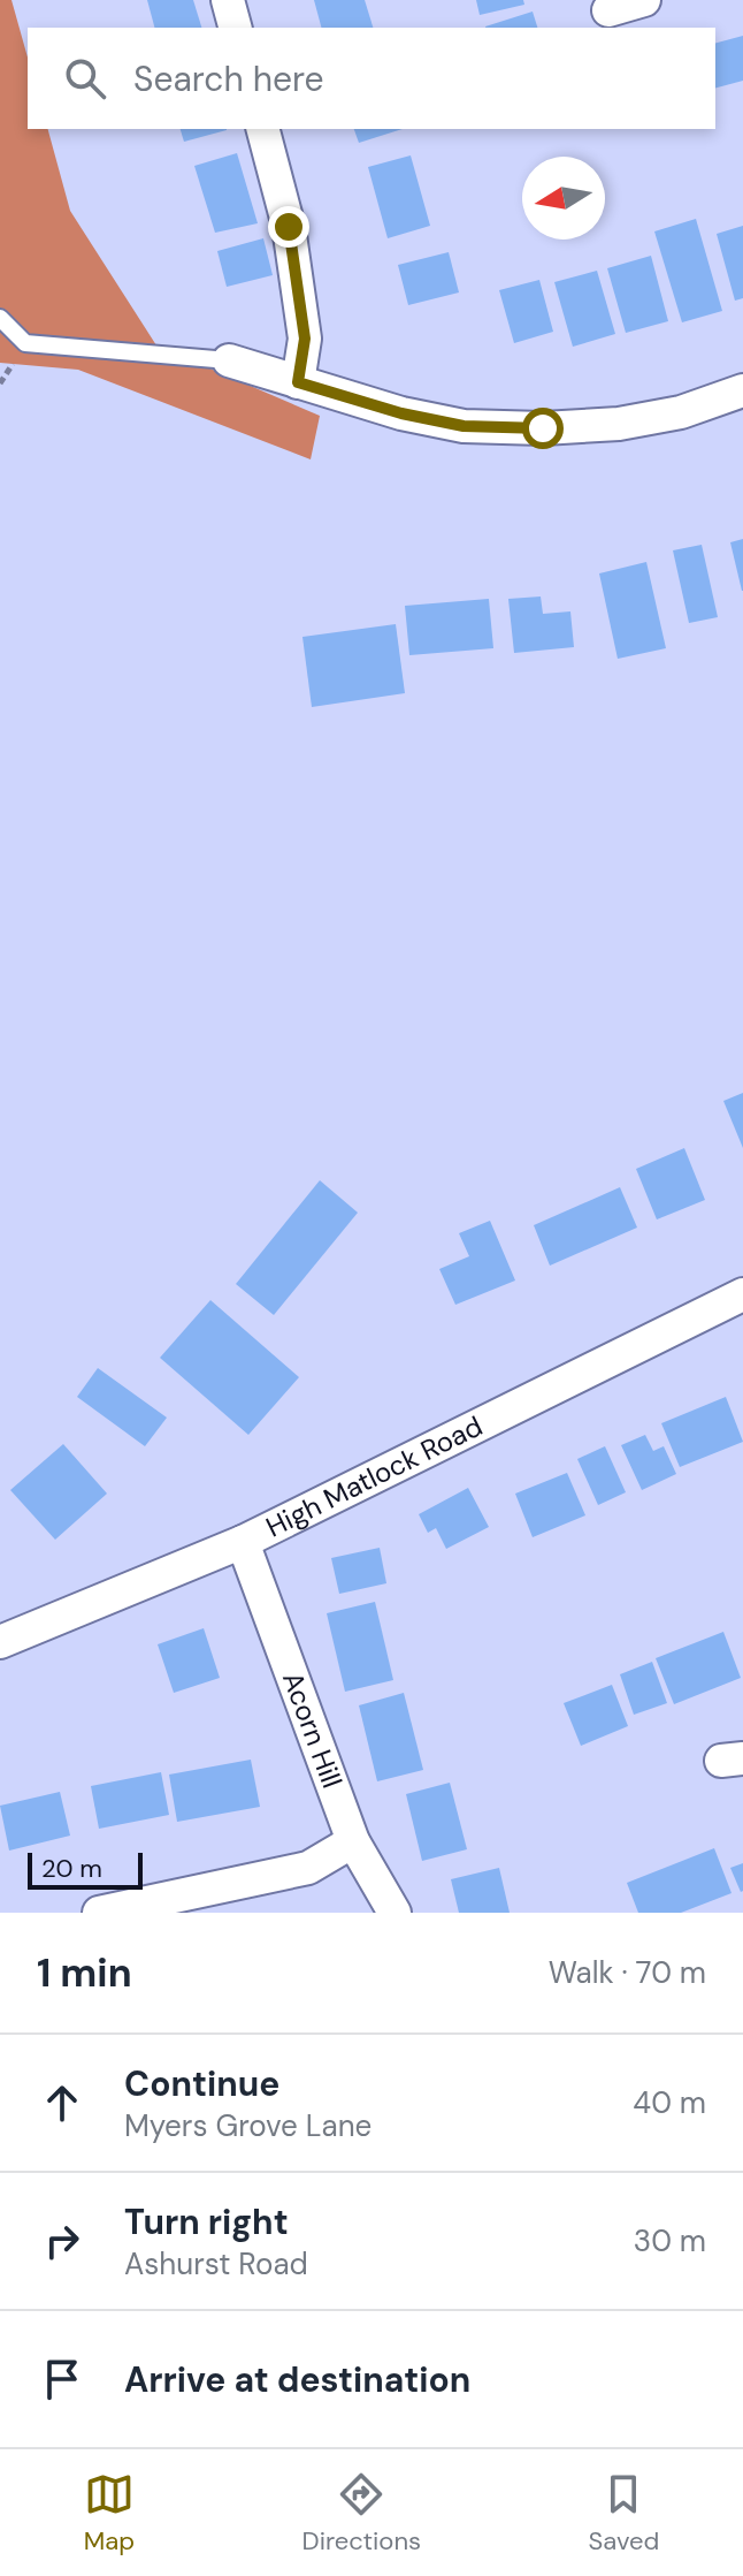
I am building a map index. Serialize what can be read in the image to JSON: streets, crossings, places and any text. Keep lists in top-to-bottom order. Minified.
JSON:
{"streets":{"street":["High Matlock Road","Acorn Hill"]},"crossings":[["High Matlock Road","Acorn Hill"]],"scale_bar":"20 m","north":"left","page":{"search":"Search here","scale":"20 m","heading":["1 min","Walk · 70 m"],"list":[["Continue","Myers Grove Lane","40 m"],["Turn right","Ashurst Road","30 m"],"Arrive at destination"],"nav":["Map","Directions","Saved"]}}
